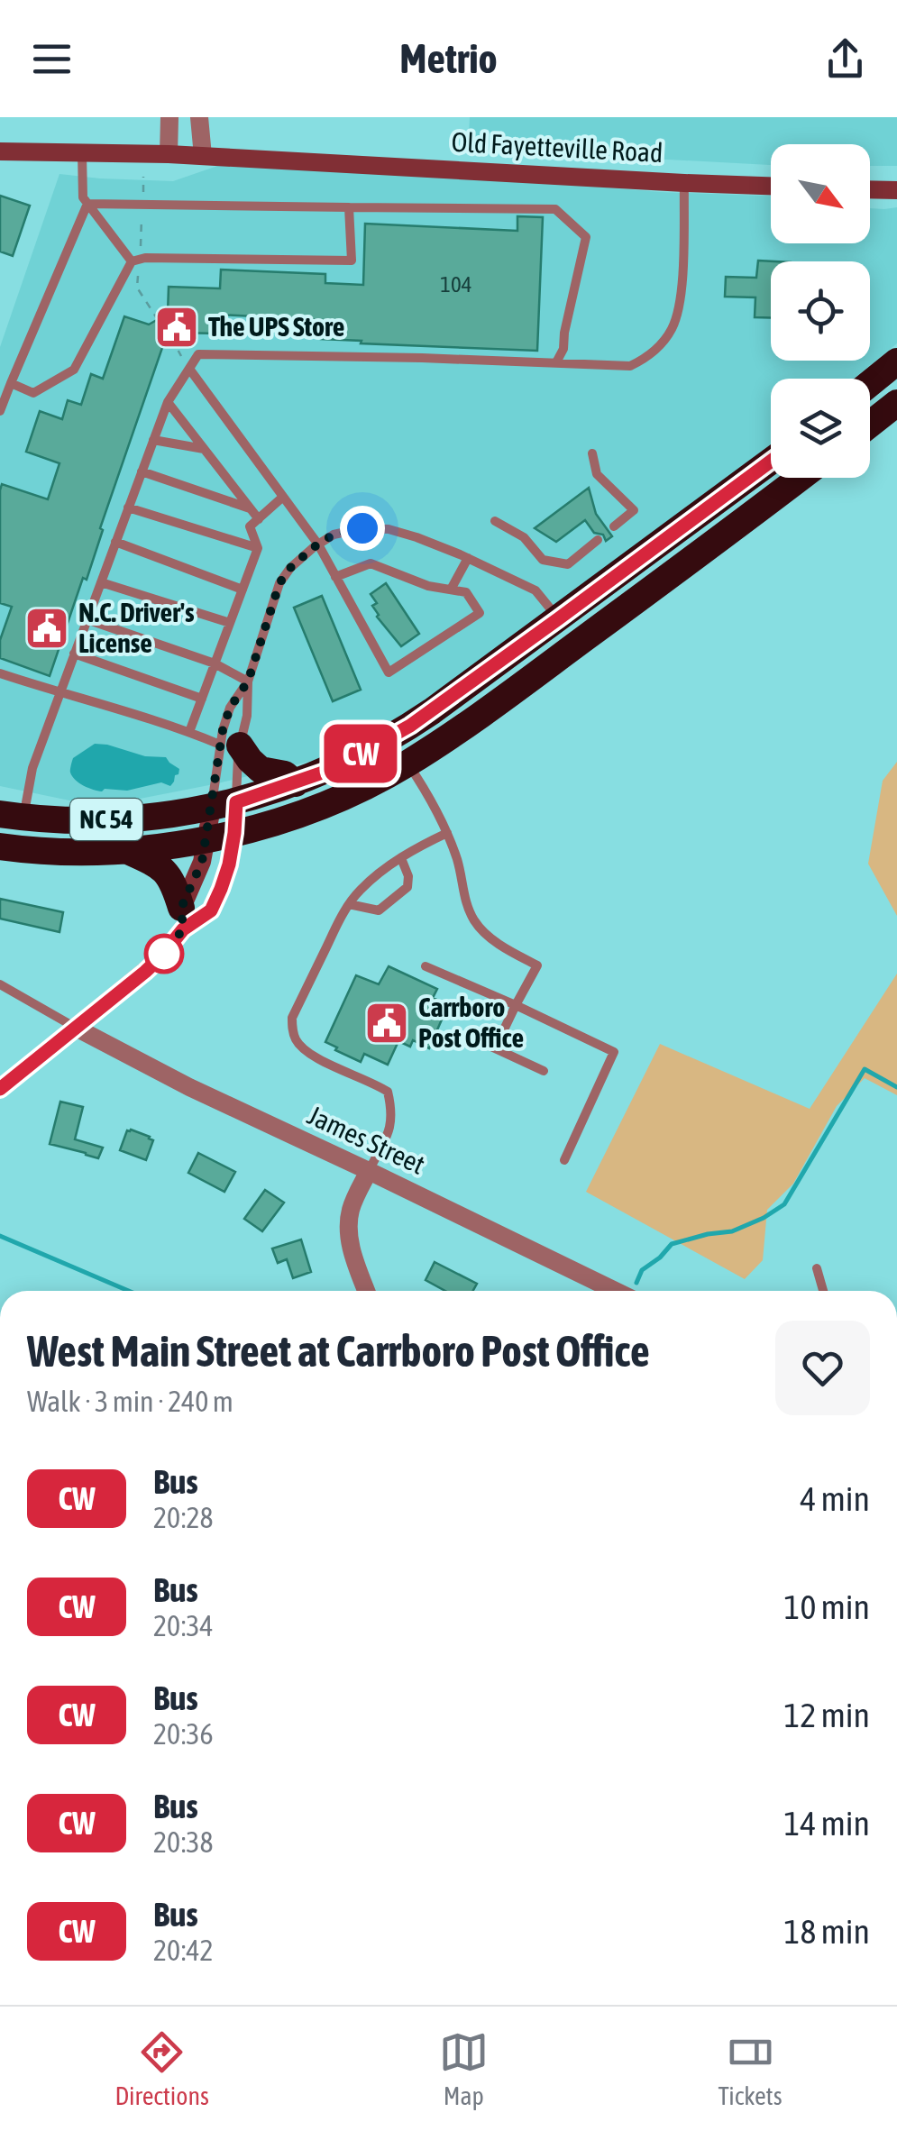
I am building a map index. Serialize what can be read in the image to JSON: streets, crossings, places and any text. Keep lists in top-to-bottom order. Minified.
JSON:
{"streets":{"highway":["NC 54"],"street":["Old Fayetteville Road","James Street"]},"places":{"public building":["The UPS Store","N.C. Driver's License","Carrboro Post Office"]},"lines":["bus line CW"],"house_numbers":["104"],"north":"bottom right","page":{"header":"Metrio","on_map":"CW","heading":["West Main Street at Carrboro Post Office","Walk · 3 min · 240 m"],"list":[{"mark":"CW","name":"Bus","note":"20:28","value":"4 min"},{"mark":"CW","name":"Bus","note":"20:34","value":"10 min"},{"mark":"CW","name":"Bus","note":"20:36","value":"12 min"},{"mark":"CW","name":"Bus","note":"20:38","value":"14 min"},{"mark":"CW","name":"Bus","note":"20:42","value":"18 min"}],"tabs":["Directions","Map","Tickets"]}}
